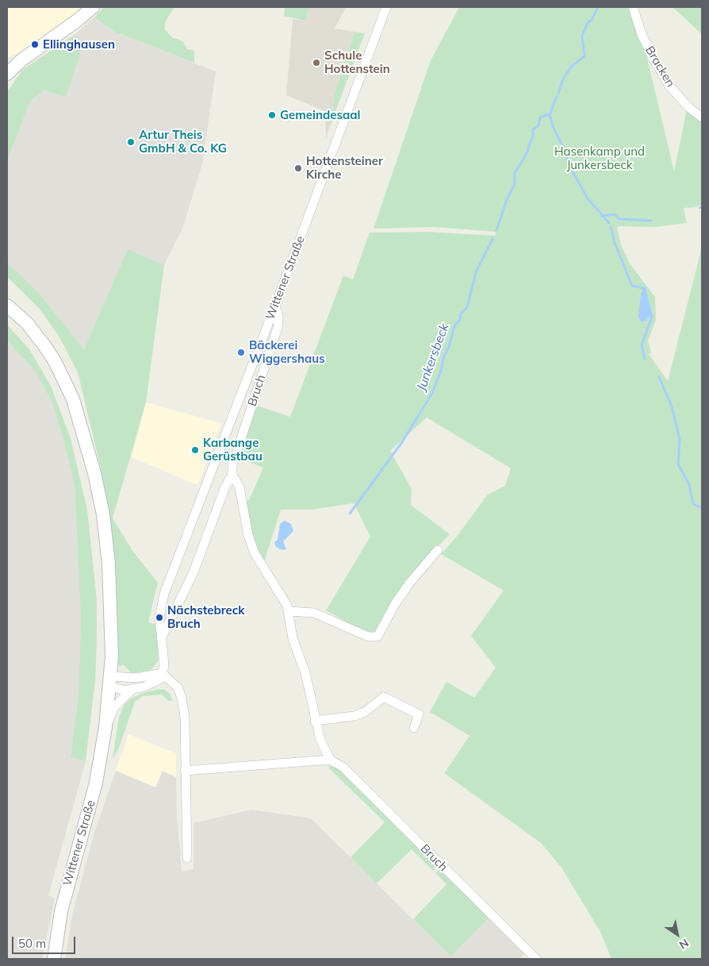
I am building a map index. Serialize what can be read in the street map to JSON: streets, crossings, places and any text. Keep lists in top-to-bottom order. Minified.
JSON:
{"streets":{"main road":["Wittener Straße"],"street":["Bracken","Bruch"]},"crossings":[["Wittener Straße","Bruch"]],"water":["Junkersbeck"],"parks":["Hasenkamp und Junkersbeck"],"places":["Ellinghausen","Schule Hottenstein","Gemeindesaal","Artur Theis GmbH & Co. KG","Hottensteiner Kirche","Bäckerei Wiggershaus","Karbange Gerüstbau","Nächstebreck Bruch"],"scale_bar":"50 m","north":"bottom right"}
